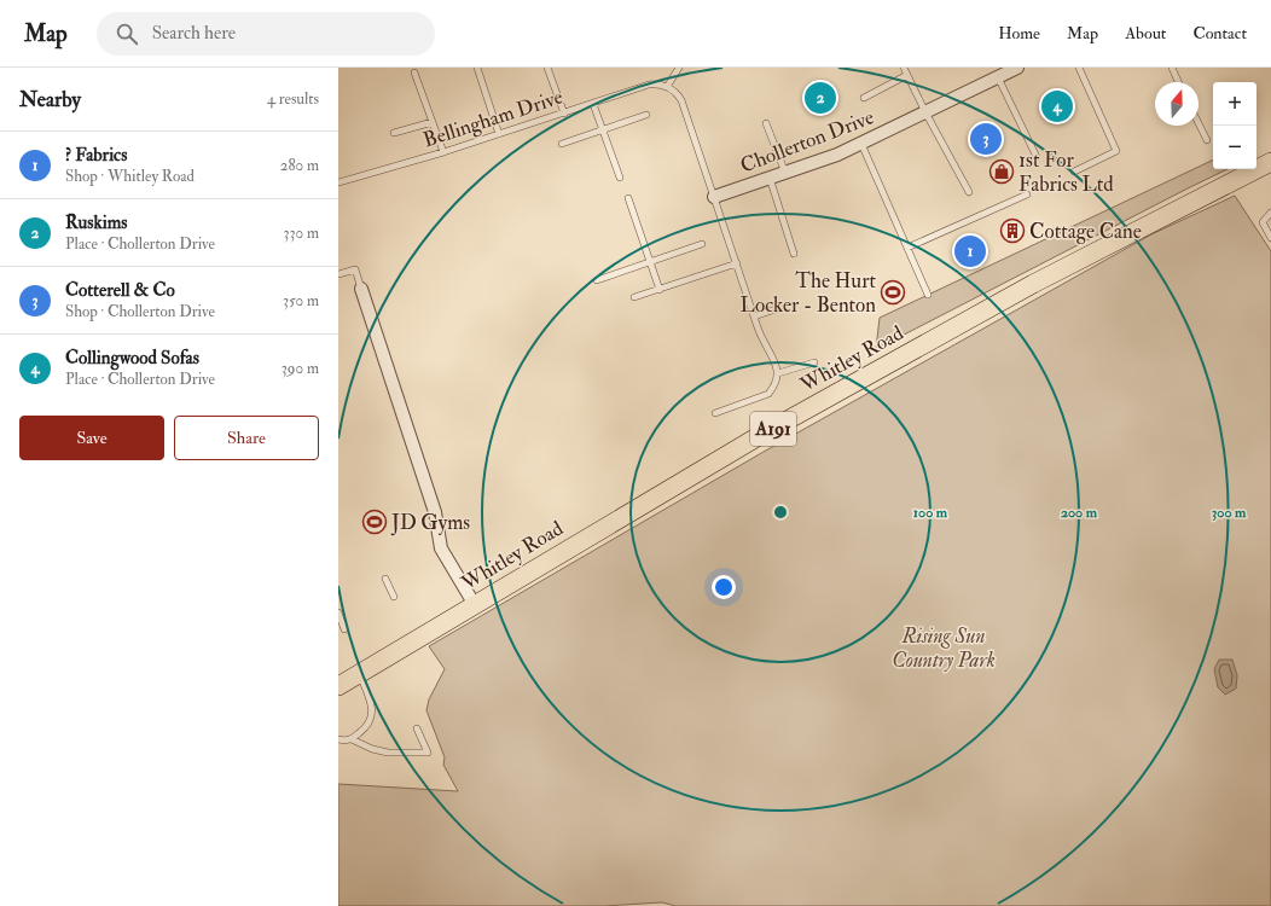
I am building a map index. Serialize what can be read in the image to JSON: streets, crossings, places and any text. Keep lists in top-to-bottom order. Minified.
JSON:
{"streets":{"main road":["Whitley Road","A191"],"street":["Chollerton Drive"],"lane":["Bellingham Drive"]},"parks":["Rising Sun Country Park"],"places":{"shop":["1st For Fabrics Ltd"],"building":["Cottage Cane"],"sports":["The Hurt Locker - Benton","JD Gyms"]},"north":"top","page":{"header":"Map","search":"Search here","nav":["Home","Map","About","Contact"],"heading":["Nearby","4 results"],"pins":["2","4","3","1"],"map_buttons":["+","−"],"list":[{"mark":"1","name":"? Fabrics","note":"Shop · Whitley Road","value":"280 m"},{"mark":"2","name":"Ruskims","note":"Place · Chollerton Drive","value":"330 m"},{"mark":"3","name":"Cotterell & Co","note":"Shop · Chollerton Drive","value":"350 m"},{"mark":"4","name":"Collingwood Sofas","note":"Place · Chollerton Drive","value":"390 m"}],"buttons":["Save","Share"]},"rings":["100 m","200 m","300 m"]}
